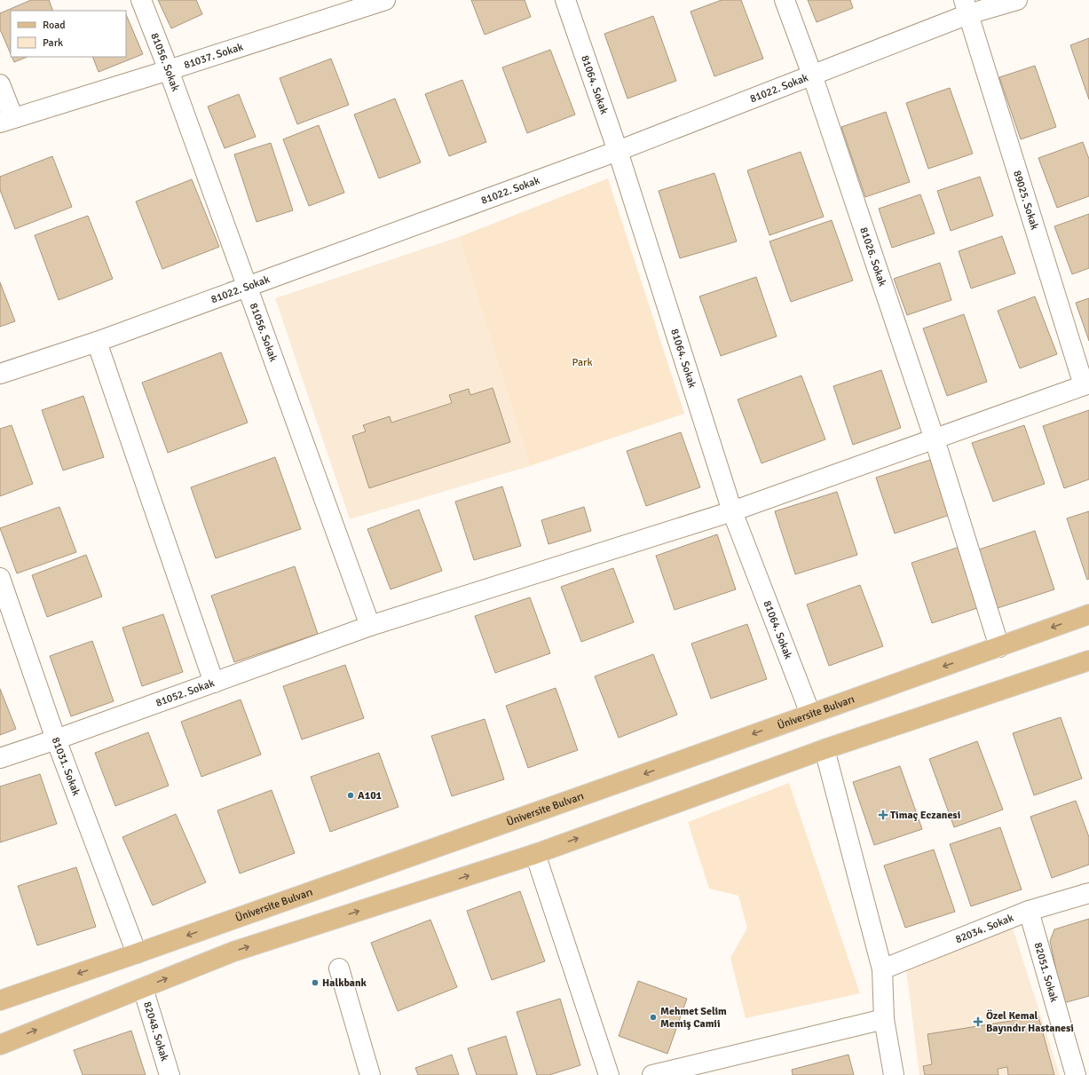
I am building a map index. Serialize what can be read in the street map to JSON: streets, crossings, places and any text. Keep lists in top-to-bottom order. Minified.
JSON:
{"streets":{"main road":["Üniversite Bulvarı"],"street":["81037. Sokak","81056. Sokak","81064. Sokak","81022. Sokak","89025. Sokak","81026. Sokak","81052. Sokak","81031. Sokak","82034. Sokak","82051. Sokak","82048. Sokak"]},"crossings":[["81037. Sokak","81056. Sokak"],["81056. Sokak","81022. Sokak"],["81056. Sokak","81052. Sokak"],["81064. Sokak","81022. Sokak"],["81064. Sokak","81052. Sokak"],["81064. Sokak","Üniversite Bulvarı"],["81022. Sokak","89025. Sokak"],["81022. Sokak","81026. Sokak"],["89025. Sokak","81052. Sokak"],["81026. Sokak","81052. Sokak"],["81026. Sokak","Üniversite Bulvarı"],["81052. Sokak","81031. Sokak"],["Üniversite Bulvarı","81031. Sokak"],["82034. Sokak","82051. Sokak"]],"parks":["Park"],"places":{"other":["A101","Halkbank","Mehmet Selim Memiş Camii"],"health":["Timaç Eczanesi","Özel Kemal Bayındır Hastanesi"]},"legend":["Road","Park"]}
